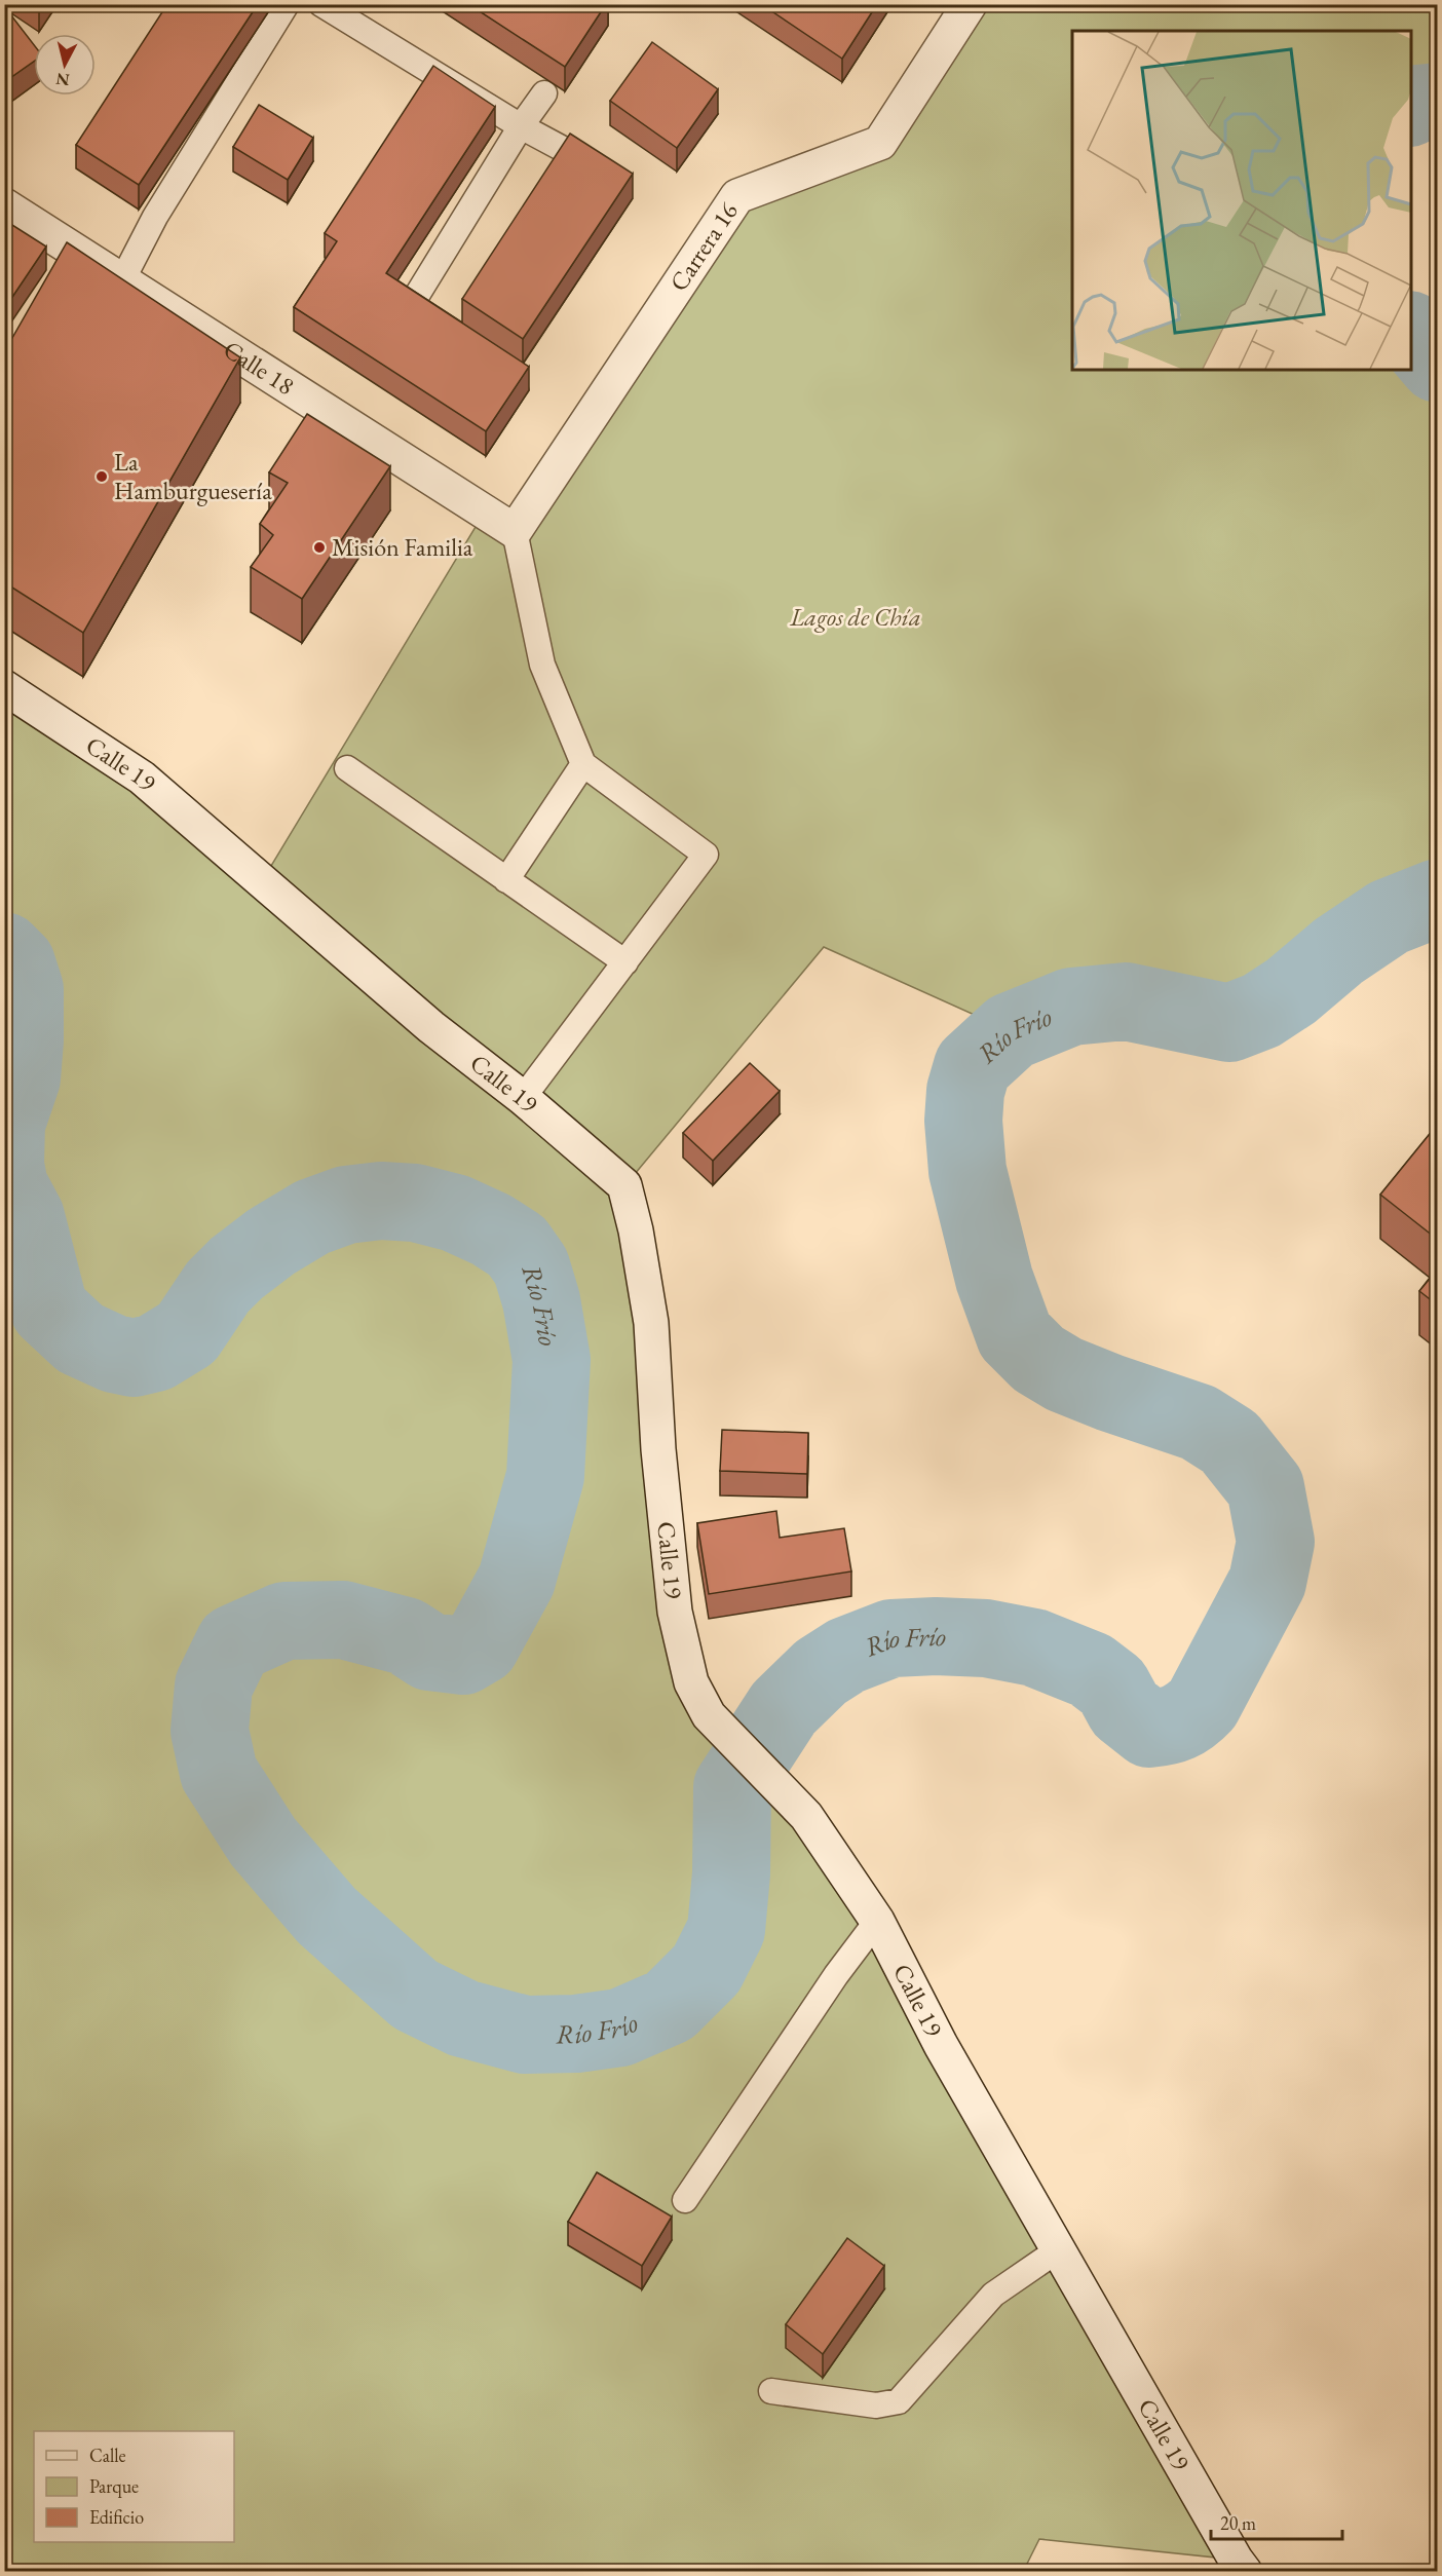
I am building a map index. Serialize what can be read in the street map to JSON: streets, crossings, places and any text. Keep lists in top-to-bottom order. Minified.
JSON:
{"streets":{"street":["Carrera 16","Calle 18","Calle 19"]},"crossings":[["Carrera 16","Calle 18"]],"water":["Río Frío"],"parks":["Lagos de Chía"],"places":["La Hamburguesería","Misión Familia"],"legend":["Calle","Parque","Edificio"],"scale_bar":"20 m","north":"bottom"}
